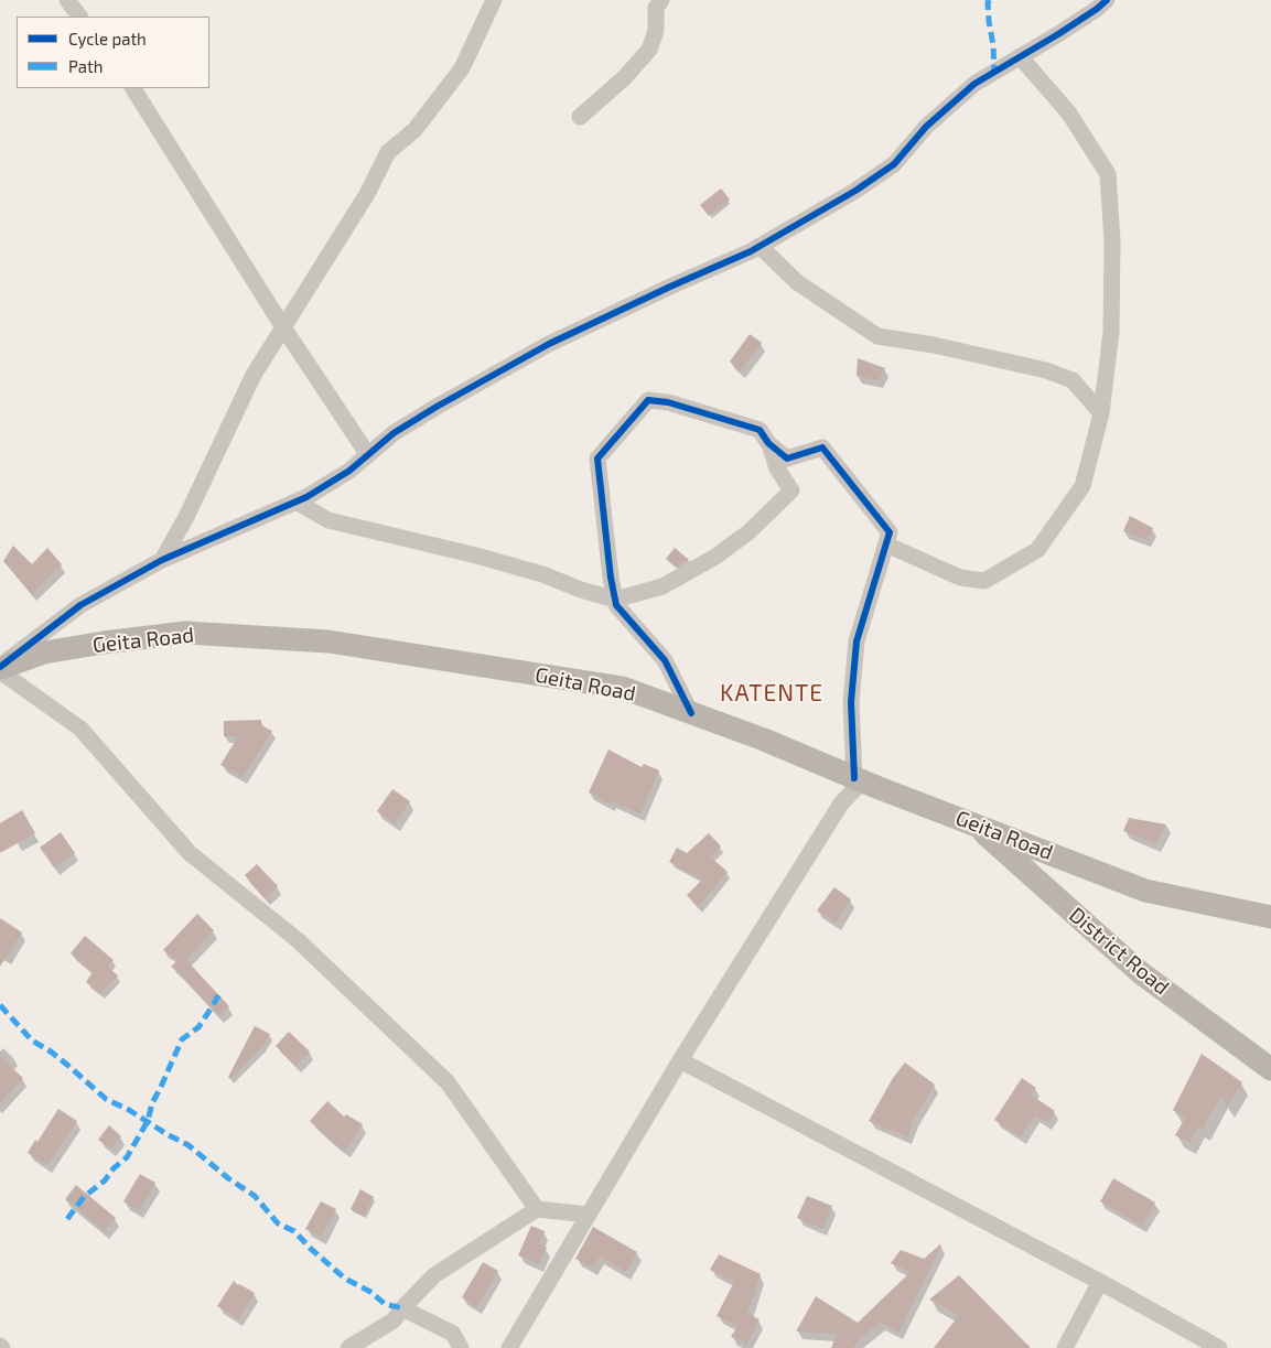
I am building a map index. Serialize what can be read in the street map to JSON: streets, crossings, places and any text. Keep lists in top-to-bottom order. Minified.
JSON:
{"streets":{"main road":["Geita Road","District Road"]},"crossings":[["Geita Road","District Road"]],"districts":["KATENTE"],"legend":["Cycle path","Path"]}
